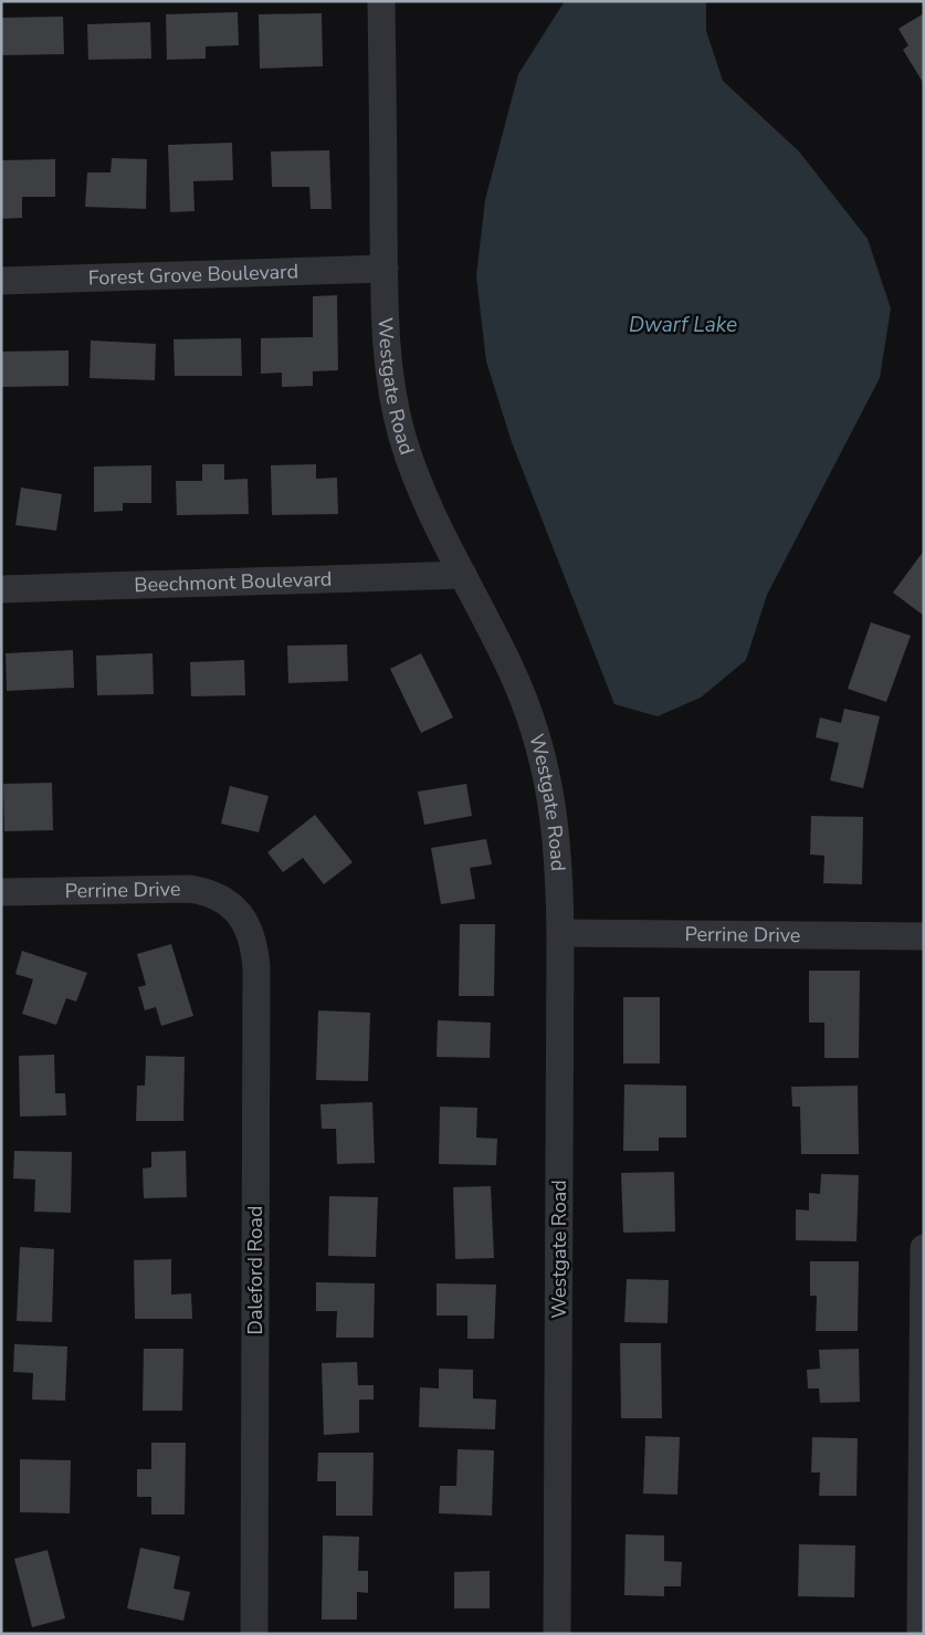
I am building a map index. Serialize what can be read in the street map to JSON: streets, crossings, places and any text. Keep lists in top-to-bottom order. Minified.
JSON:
{"streets":{"street":["Forest Grove Boulevard","Westgate Road","Beechmont Boulevard","Perrine Drive","Daleford Road"]},"crossings":[["Forest Grove Boulevard","Westgate Road"],["Westgate Road","Beechmont Boulevard"],["Westgate Road","Perrine Drive"],["Perrine Drive","Daleford Road"]],"water":["Dwarf Lake"]}
